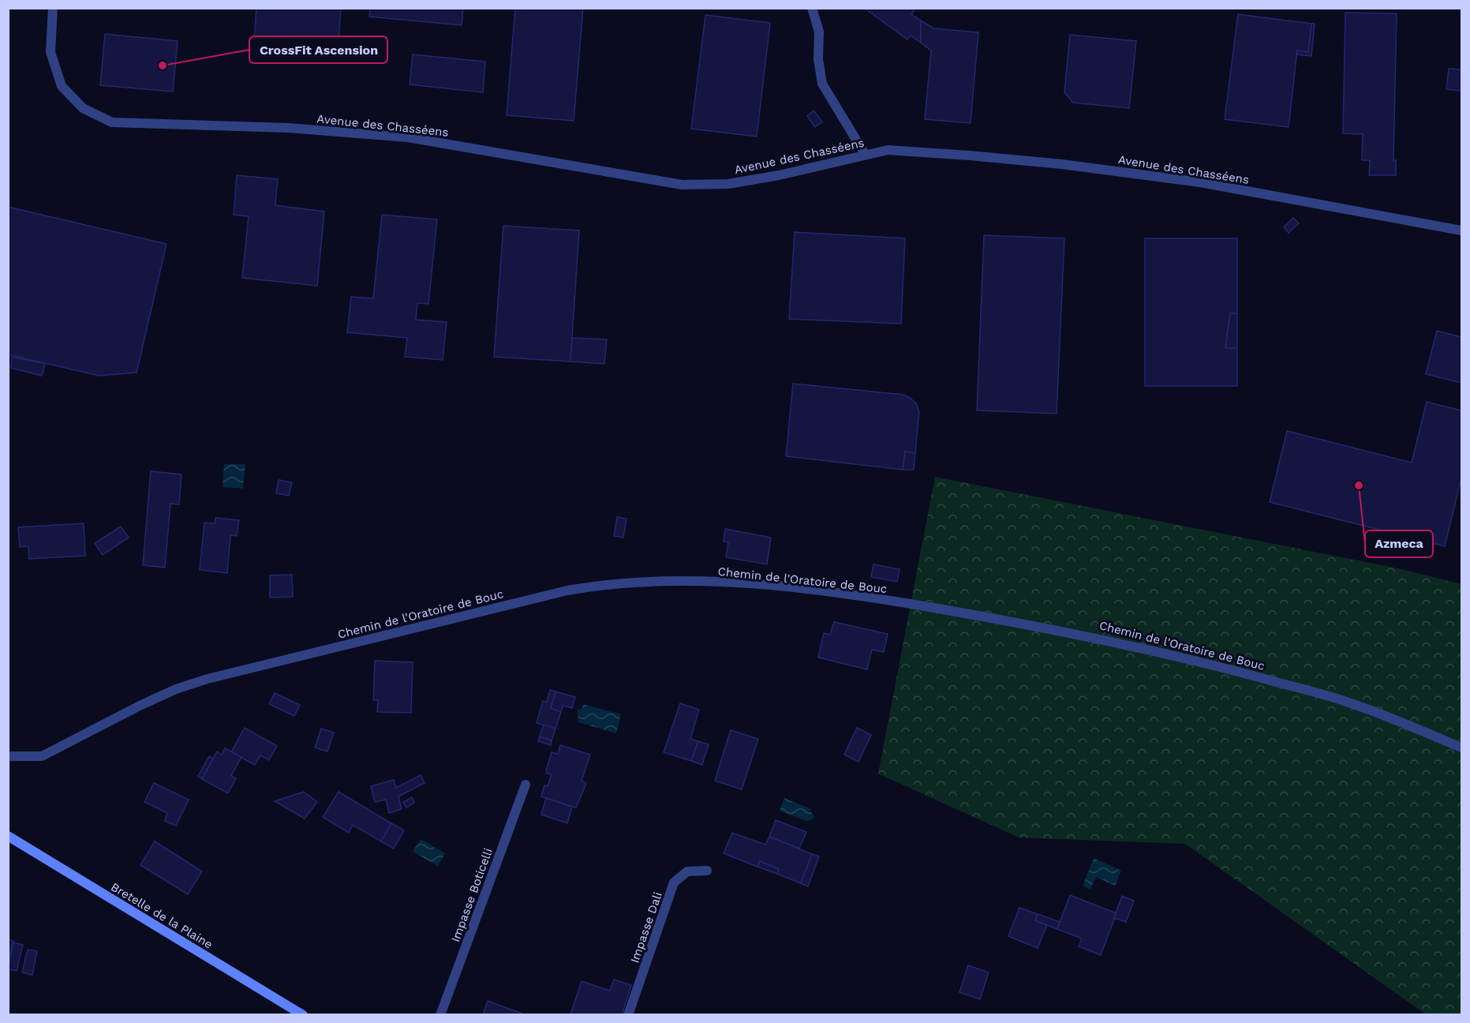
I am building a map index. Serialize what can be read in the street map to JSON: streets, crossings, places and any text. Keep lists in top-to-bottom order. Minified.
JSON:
{"streets":{"main road":["Bretelle de la Plaine"],"street":["Avenue des Chasséens","Chemin de l'Oratoire de Bouc","Impasse Boticelli","Impasse Dali"]},"places":["CrossFit Ascension","Azmeca"]}
